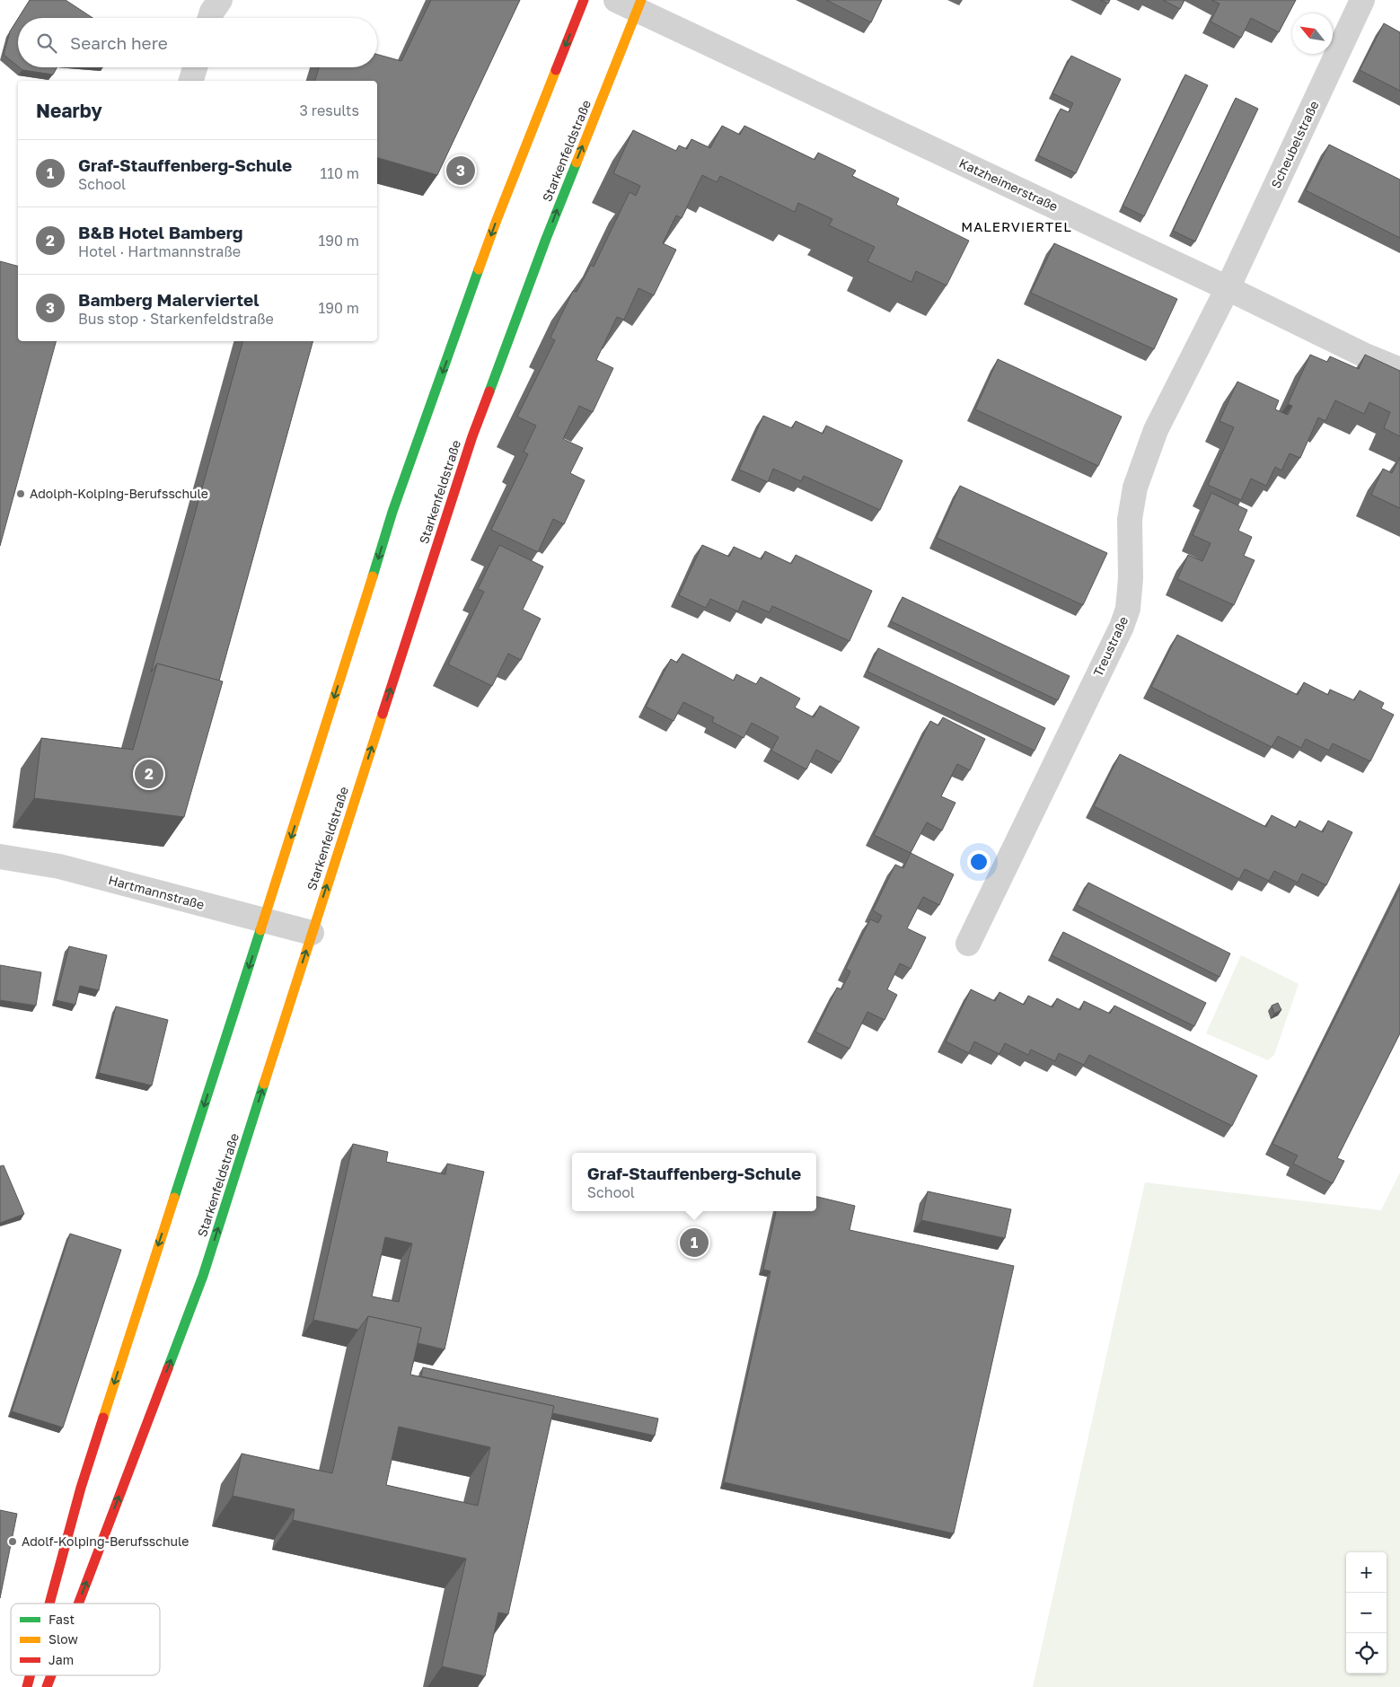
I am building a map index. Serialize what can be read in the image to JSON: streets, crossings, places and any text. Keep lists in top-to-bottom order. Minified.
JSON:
{"streets":{"street":["Scheubelstraße","Starkenfeldstraße","Katzheimerstraße","Treustraße","Hartmannstraße"]},"crossings":[["Scheubelstraße","Katzheimerstraße"],["Scheubelstraße","Treustraße"],["Starkenfeldstraße","Katzheimerstraße"],["Starkenfeldstraße","Hartmannstraße"],["Katzheimerstraße","Treustraße"]],"districts":["MALERVIERTEL"],"places":["Adolph-Kolping-Berufsschule","Adolf-Kolping-Berufsschule"],"legend":["Fast","Slow","Jam"],"north":"top left","page":{"search":"Search here","heading":["Nearby","3 results"],"list":[{"mark":"1","name":"Graf-Stauffenberg-Schule","note":"School","value":"110 m"},{"mark":"2","name":"B&B Hotel Bamberg","note":"Hotel · Hartmannstraße","value":"190 m"},{"mark":"3","name":"Bamberg Malerviertel","note":"Bus stop · Starkenfeldstraße","value":"190 m"}],"pins":["3","2","1"],"popup":["Graf-Stauffenberg-Schule","School"],"map_buttons":["+","−"]}}
